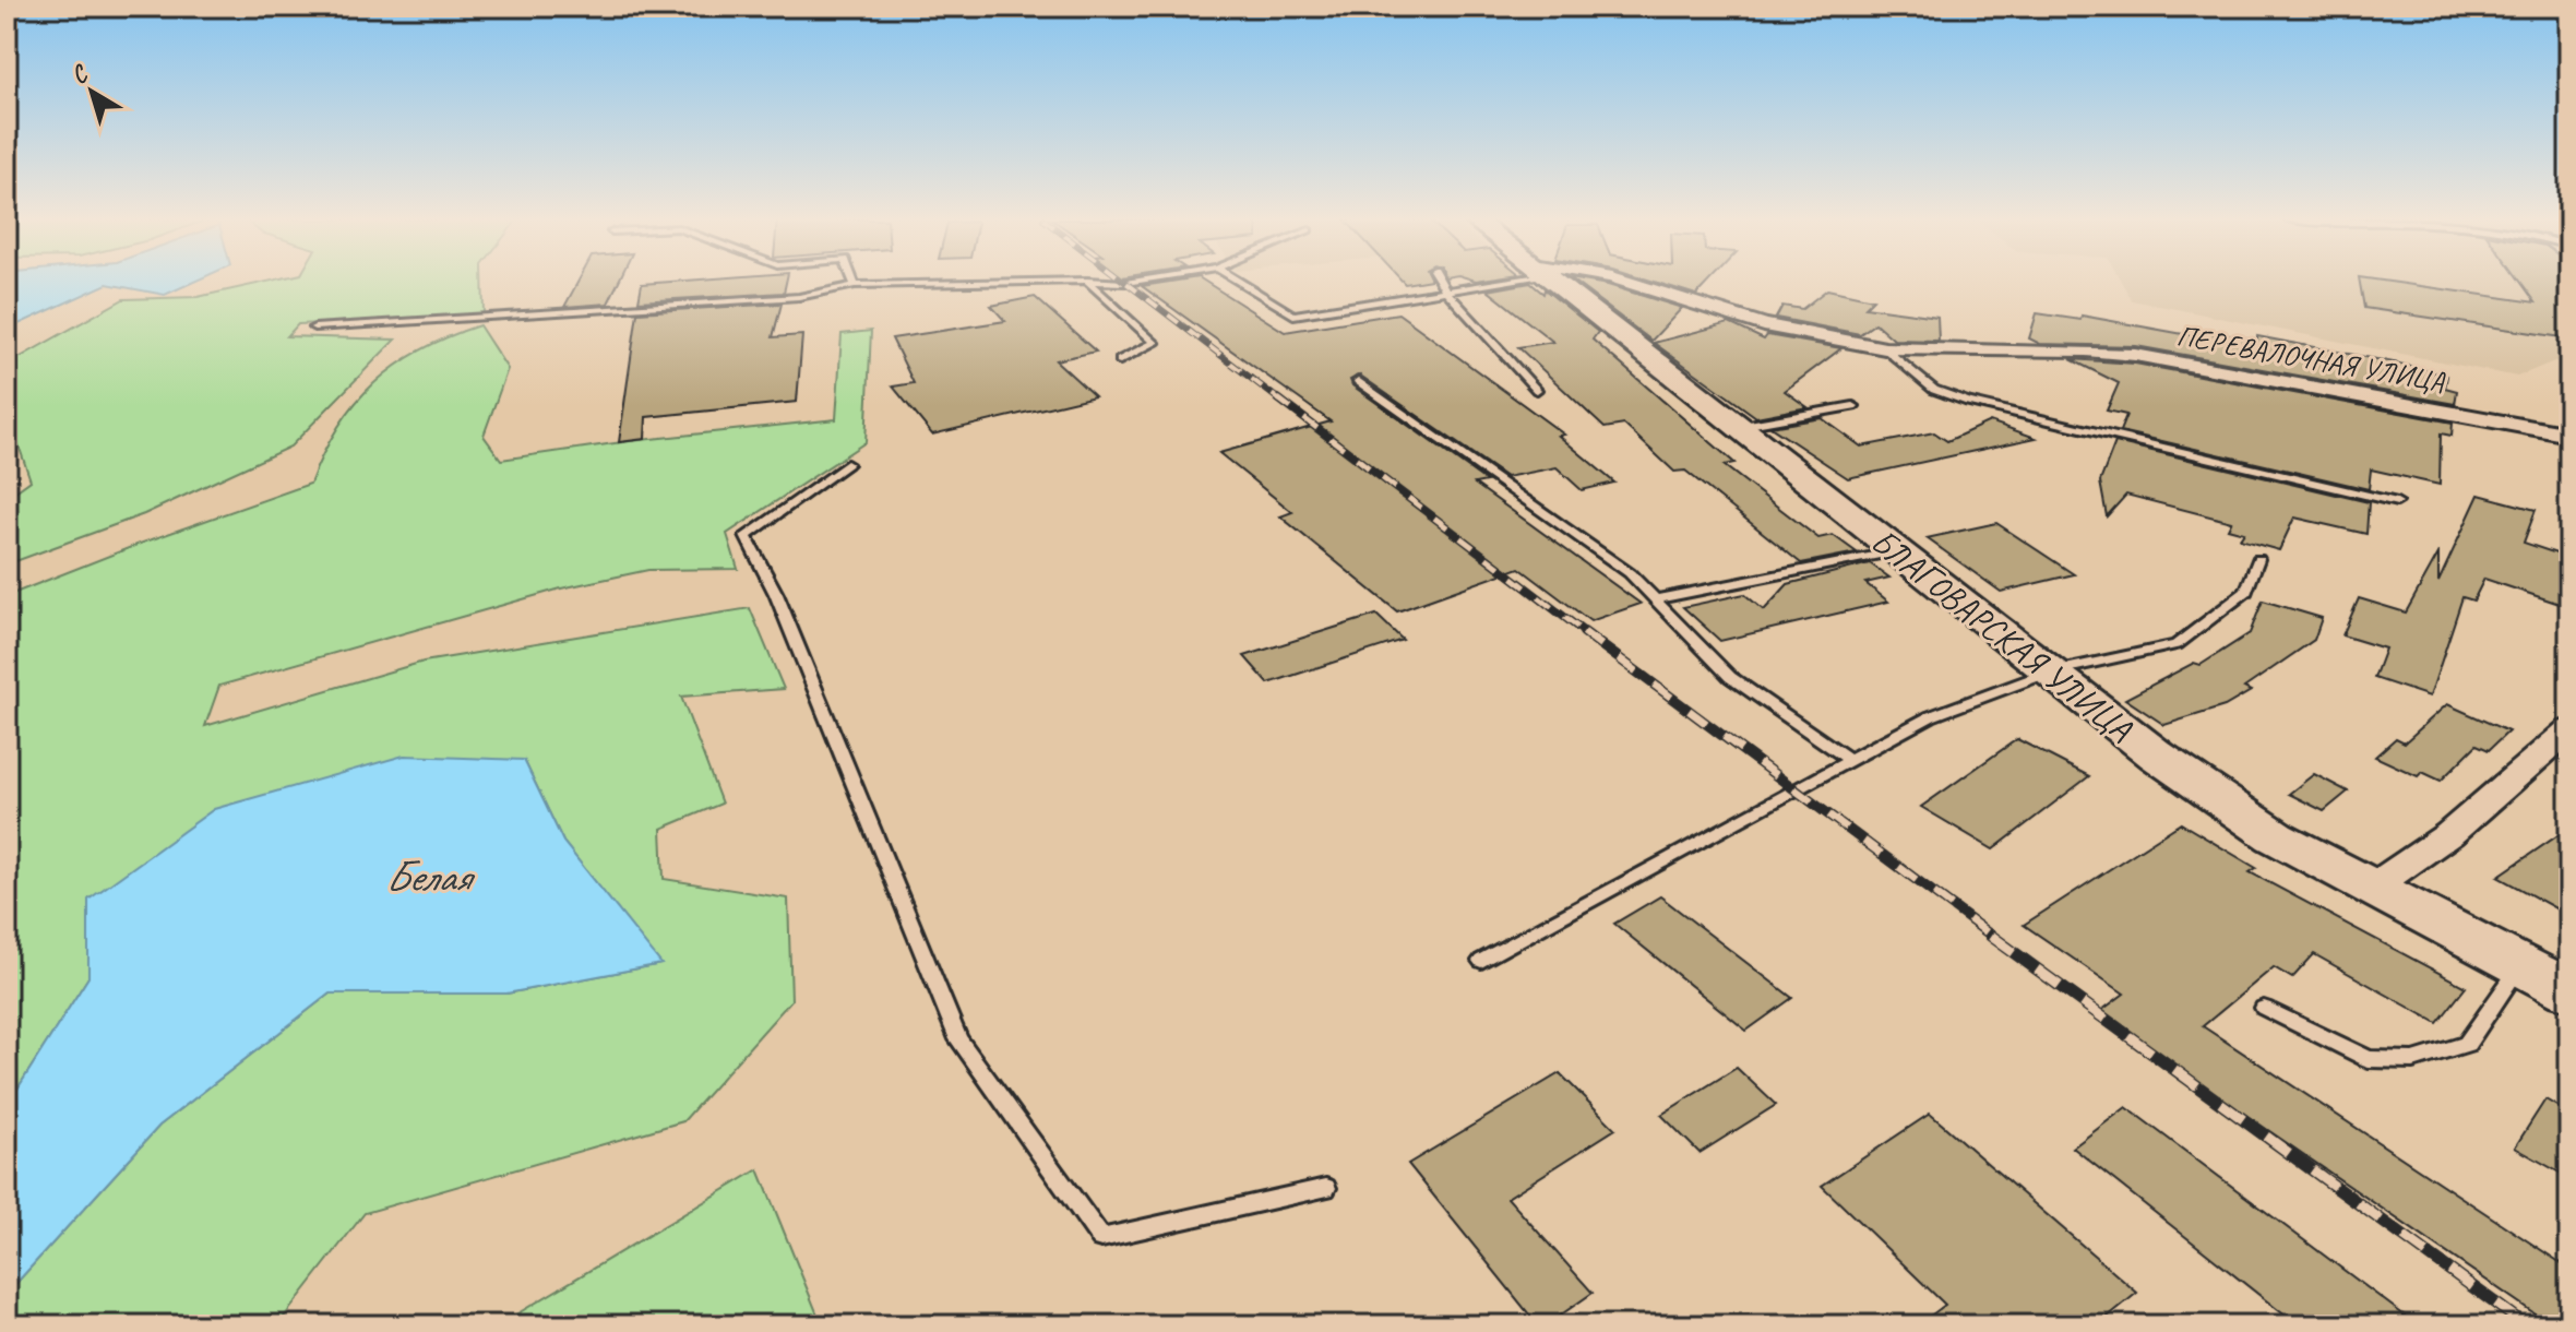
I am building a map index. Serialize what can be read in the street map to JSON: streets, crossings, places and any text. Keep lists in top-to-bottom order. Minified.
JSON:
{"streets":{"street":["ПЕРЕВАЛОЧНАЯ УЛИЦА","БЛАГОВАРСКАЯ УЛИЦА"]},"water":["Белая"],"north":"top left"}
